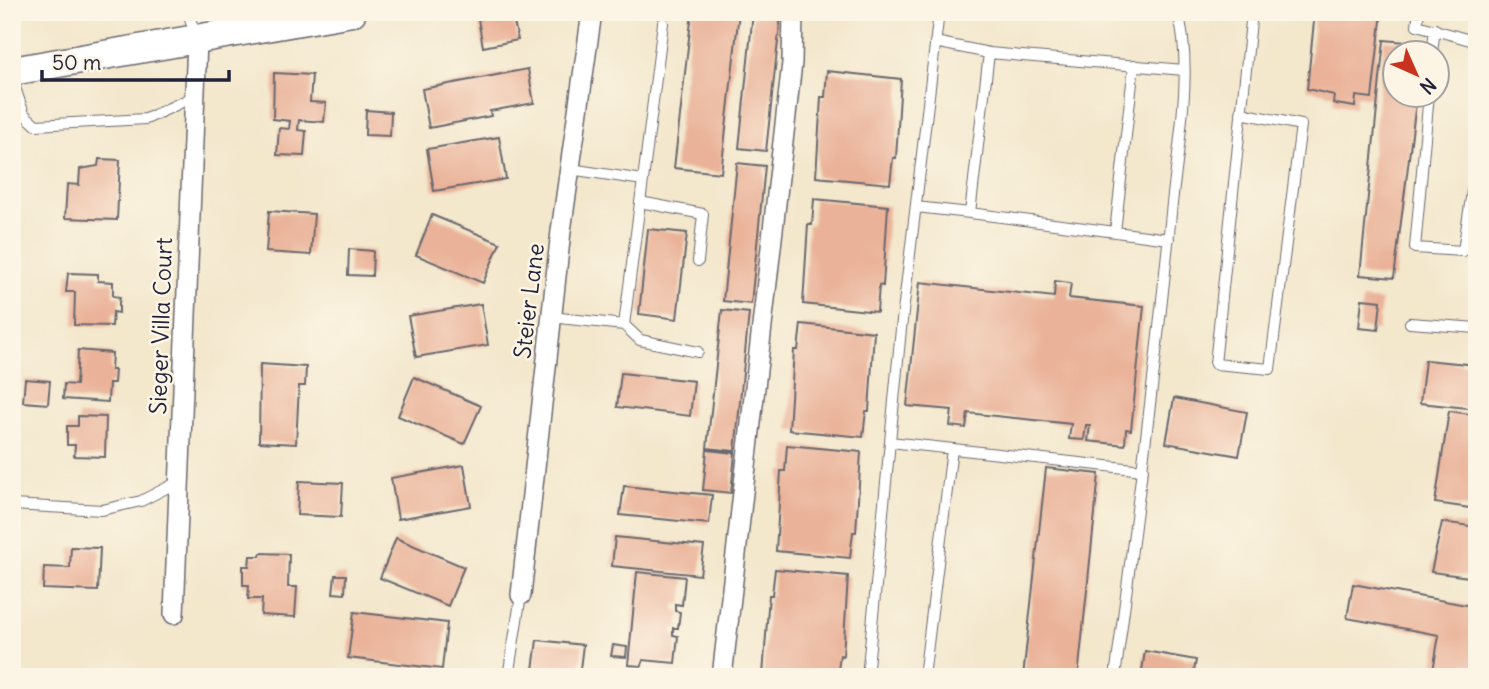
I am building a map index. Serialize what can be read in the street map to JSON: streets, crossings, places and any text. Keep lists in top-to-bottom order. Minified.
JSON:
{"streets":{"street":["Steier Lane","Sieger Villa Court"]},"scale_bar":"50 m","north":"bottom right"}
